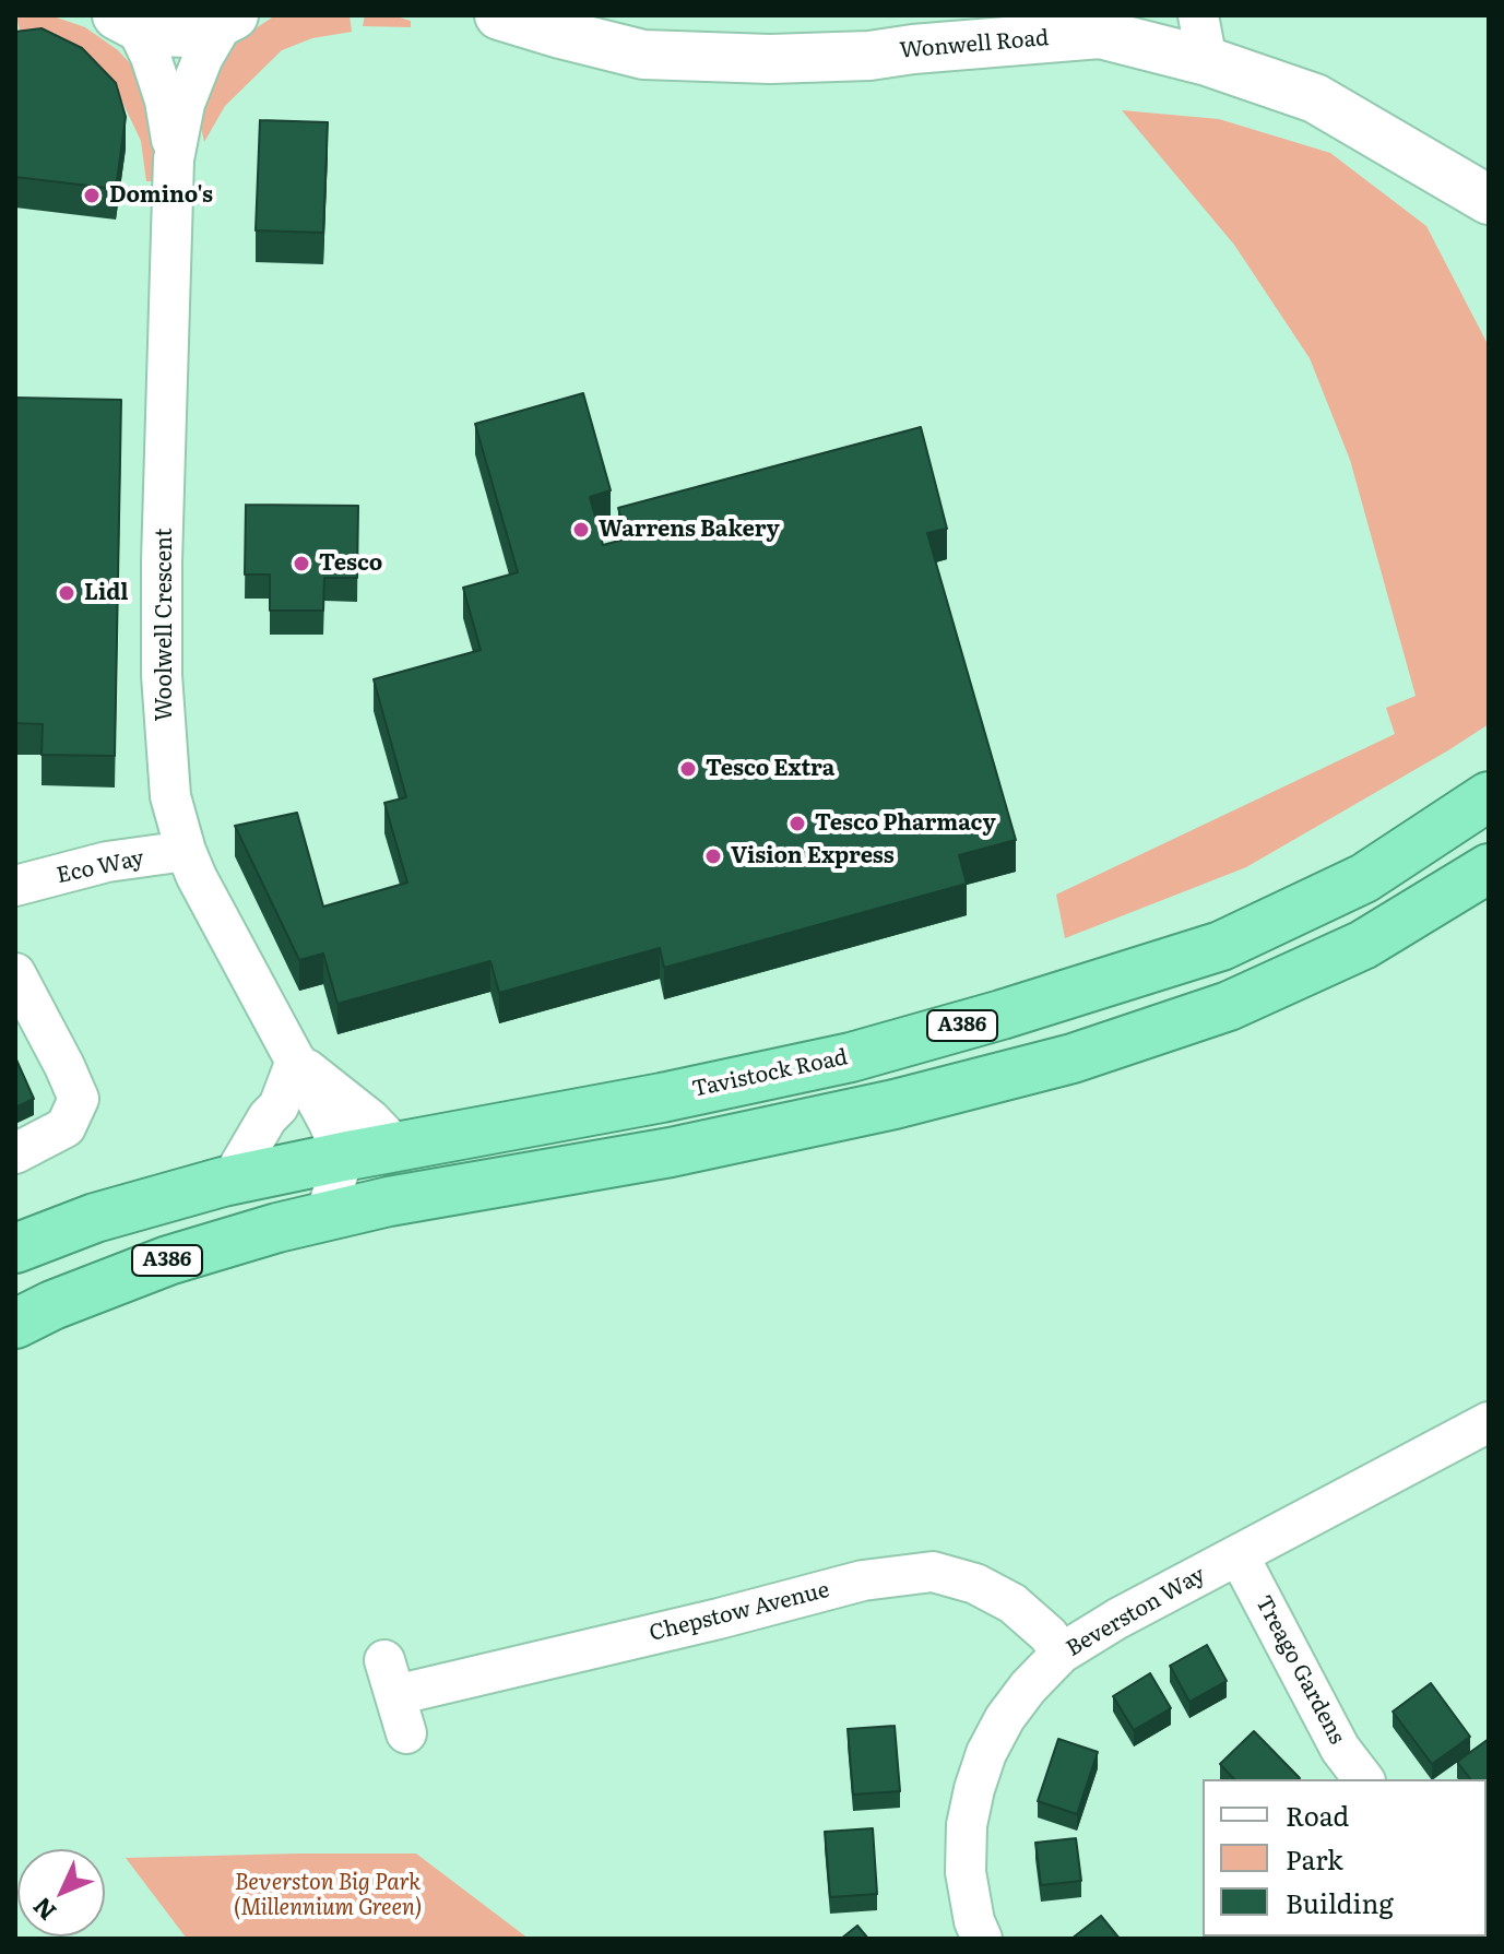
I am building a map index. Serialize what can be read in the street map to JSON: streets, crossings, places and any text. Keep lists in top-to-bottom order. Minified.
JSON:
{"streets":{"highway":["A386","Tavistock Road"],"street":["Wonwell Road","Woolwell Crescent","Eco Way","Chepstow Avenue","Beverston Way","Treago Gardens"]},"crossings":[["Woolwell Crescent","Eco Way"],["Woolwell Crescent","Tavistock Road"],["Chepstow Avenue","Beverston Way"],["Beverston Way","Treago Gardens"]],"parks":["Beverston Big Park (Millennium Green)"],"places":["Domino's","Warrens Bakery","Tesco","Lidl","Tesco Extra","Tesco Pharmacy","Vision Express"],"legend":["Road","Park","Building"],"north":"bottom left"}
